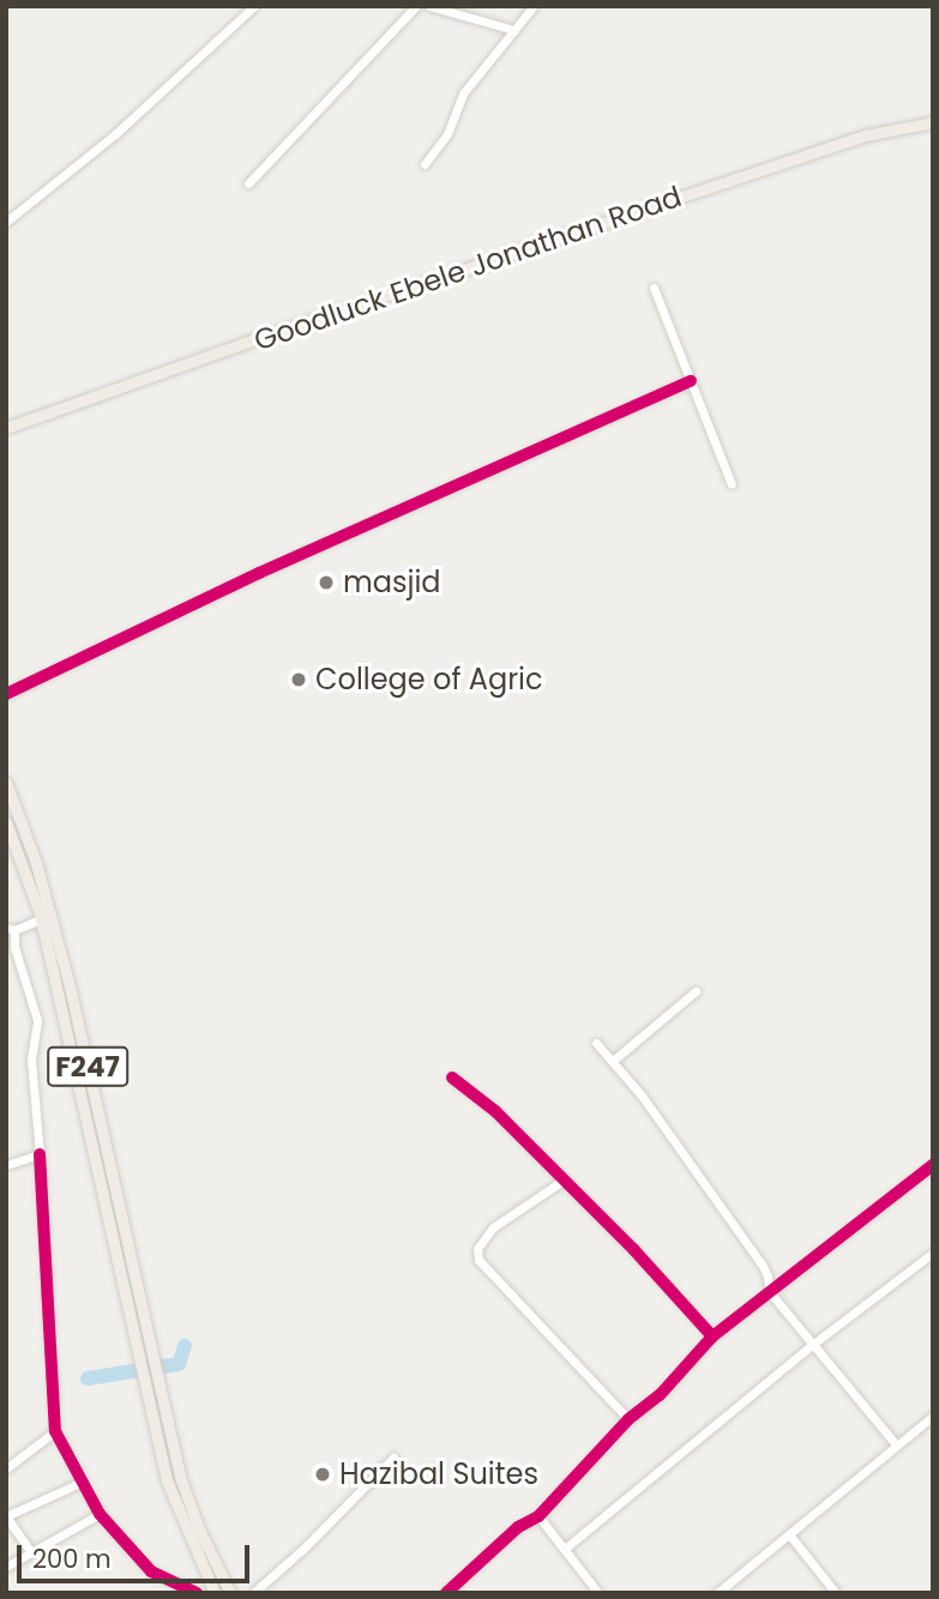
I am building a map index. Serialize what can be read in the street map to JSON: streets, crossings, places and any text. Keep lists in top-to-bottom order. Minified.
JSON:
{"streets":{"main road":["Goodluck Ebele Jonathan Road","F247"]},"places":["masjid","College of Agric","Hazibal Suites"],"scale_bar":"200 m"}
